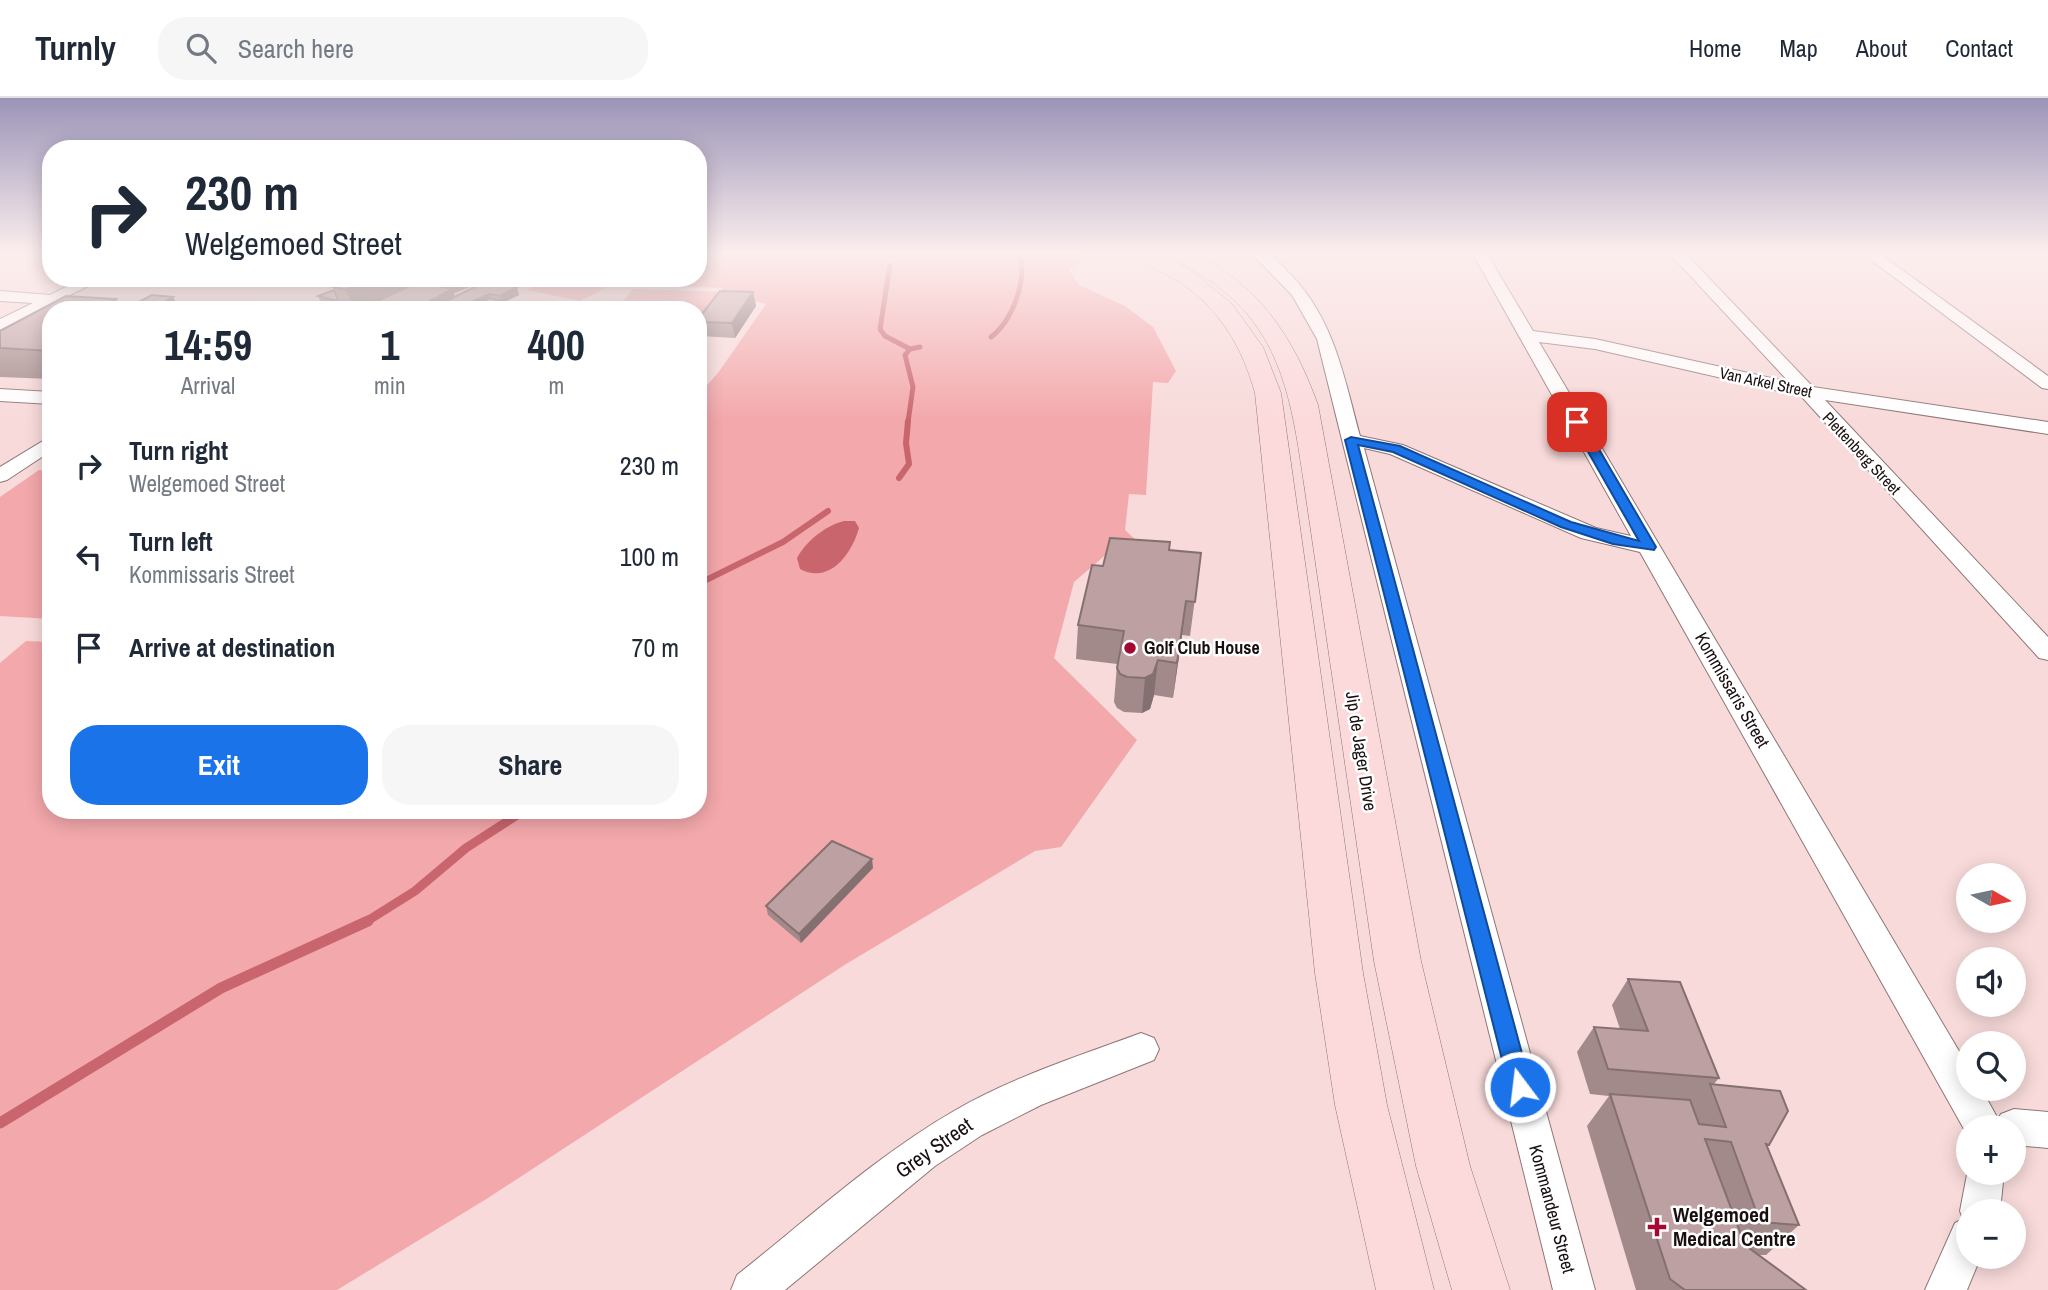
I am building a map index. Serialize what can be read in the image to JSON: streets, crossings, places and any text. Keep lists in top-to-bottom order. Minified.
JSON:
{"streets":{"main road":["Jip de Jager Drive"],"street":["Van Arkel Street","Plettenberg Street","Kommissaris Street","Grey Street","Kommandeur Street"]},"crossings":[["Van Arkel Street","Plettenberg Street"],["Van Arkel Street","Kommissaris Street"]],"places":{"other":["Golf Club House"],"health":["Welgemoed Medical Centre"]},"north":"right","page":{"header":"Turnly","search":"Search here","nav":["Home","Map","About","Contact"],"turn":["230 m","Welgemoed Street"],"eta":["14:59","Arrival","1","min","400","m"],"list":[{"name":"Turn right","note":"Welgemoed Street","value":"230 m"},{"name":"Turn left","note":"Kommissaris Street","value":"100 m"},{"name":"Arrive at destination","value":"70 m"}],"buttons":["Exit","Share"],"map_buttons":["+","−"]}}
